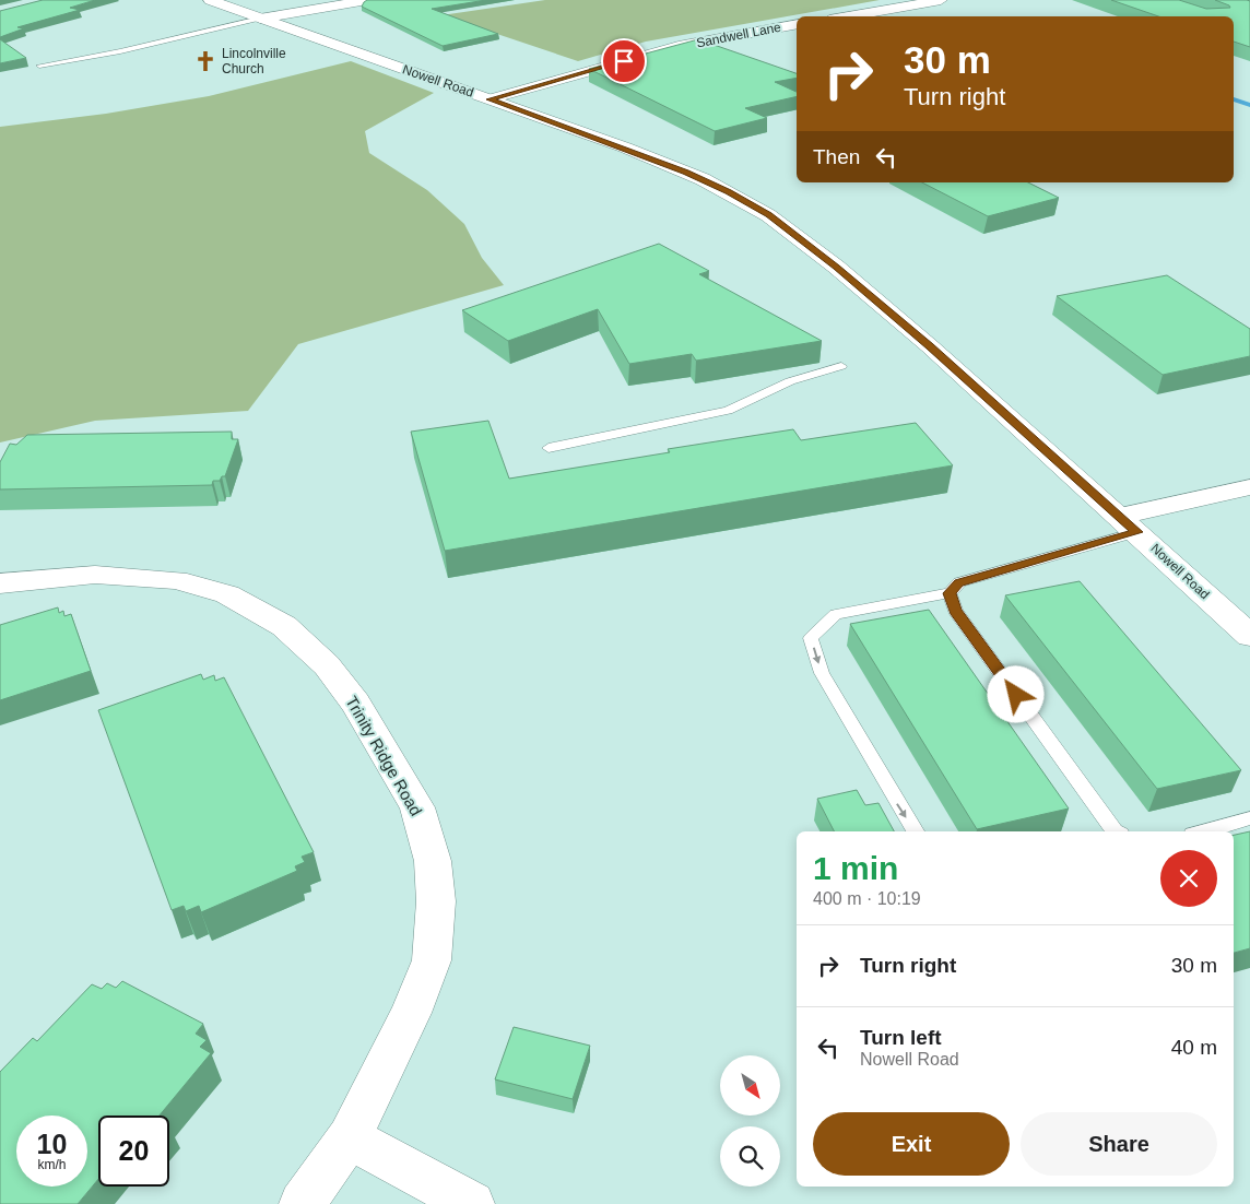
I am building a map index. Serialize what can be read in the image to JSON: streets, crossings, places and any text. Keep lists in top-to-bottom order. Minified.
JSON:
{"streets":{"street":["Sandwell Lane","Nowell Road","Trinity Ridge Road"]},"crossings":[["Sandwell Lane","Nowell Road"]],"places":{"church":["Lincolnville Church"]},"north":"bottom right","page":{"turn":["30 m","Turn right"],"then":"Then","heading":["1 min","400 m · 10:19"],"list":[{"name":"Turn right","value":"30 m"},{"name":"Turn left","note":"Nowell Road","value":"40 m"}],"buttons":["Exit","Share"],"speed":"10 km/h","limit":"20"}}
